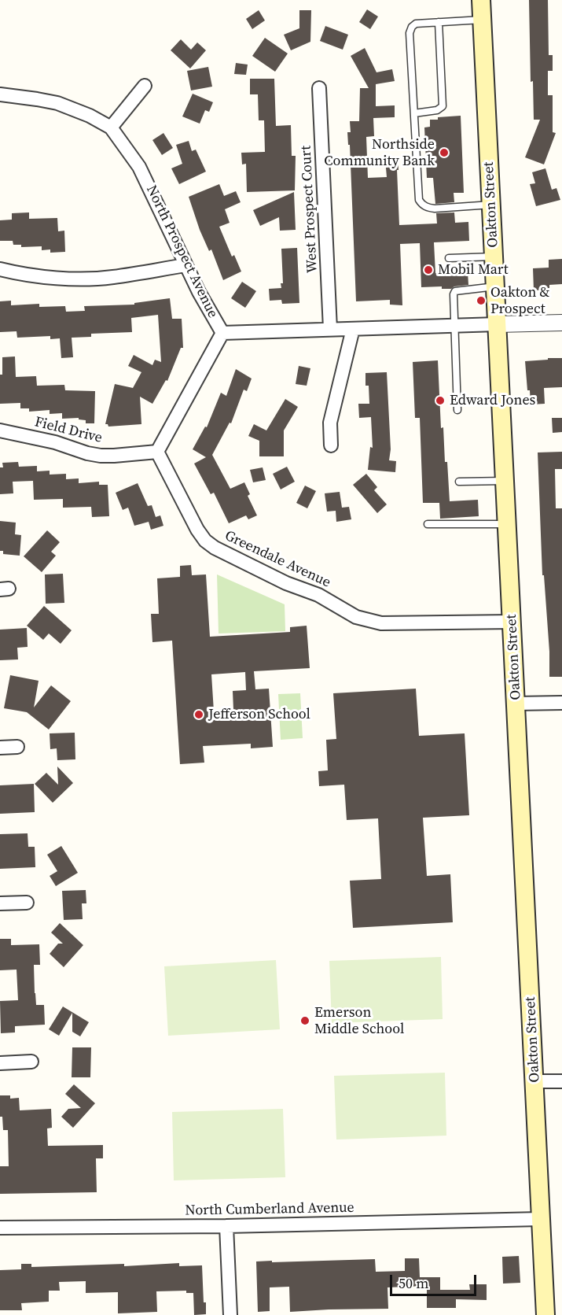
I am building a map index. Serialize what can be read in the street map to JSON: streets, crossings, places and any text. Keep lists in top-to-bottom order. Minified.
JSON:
{"streets":{"main road":["Oakton Street"],"street":["West Prospect Court","North Prospect Avenue","Field Drive","Greendale Avenue","North Cumberland Avenue"]},"crossings":[["Oakton Street","North Prospect Avenue"],["Oakton Street","Greendale Avenue"],["Oakton Street","North Cumberland Avenue"],["West Prospect Court","North Prospect Avenue"],["Field Drive","Greendale Avenue"]],"places":["Northside Community Bank","Mobil Mart","Oakton & Prospect","Edward Jones","Jefferson School","Emerson Middle School"],"scale_bar":"50 m"}
